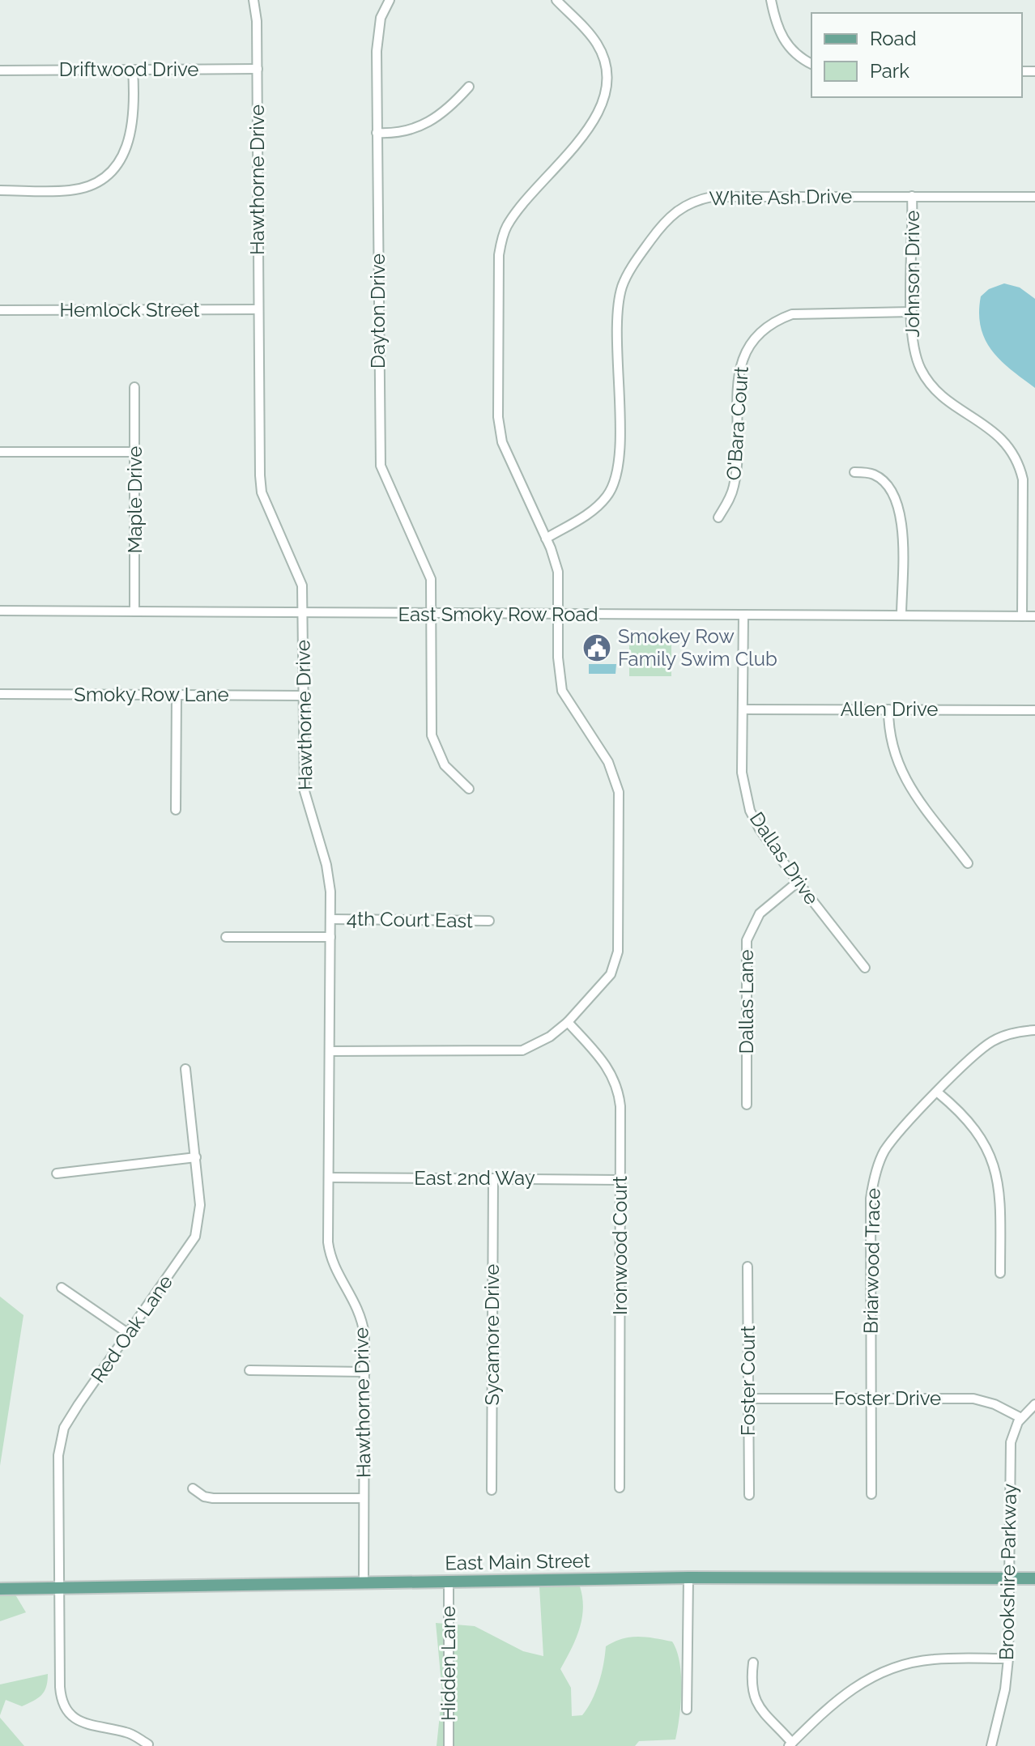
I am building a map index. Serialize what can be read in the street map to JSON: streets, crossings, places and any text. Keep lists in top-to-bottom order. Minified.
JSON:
{"streets":{"main road":["East Main Street"],"street":["Driftwood Drive","Hawthorne Drive","White Ash Drive","Johnson Drive","Hemlock Street","Dayton Drive","O'Bara Court","Maple Drive","East Smoky Row Road","Smoky Row Lane","Allen Drive","Dallas Drive","4th Court East","Dallas Lane","East 2nd Way","Ironwood Court","Briarwood Trace","Red Oak Lane","Sycamore Drive","Foster Court","Foster Drive","Brookshire Parkway","Hidden Lane"]},"crossings":[["Driftwood Drive","Hawthorne Drive"],["Hawthorne Drive","Hemlock Street"],["Hawthorne Drive","East Smoky Row Road"],["Hawthorne Drive","Smoky Row Lane"],["Hawthorne Drive","4th Court East"],["Hawthorne Drive","East 2nd Way"],["Hawthorne Drive","East Main Street"],["White Ash Drive","Johnson Drive"],["Johnson Drive","O'Bara Court"],["Johnson Drive","East Smoky Row Road"],["Dayton Drive","East Smoky Row Road"],["Maple Drive","East Smoky Row Road"],["East Smoky Row Road","Dallas Drive"],["Allen Drive","Dallas Drive"],["Dallas Drive","Dallas Lane"],["East 2nd Way","Ironwood Court"],["East 2nd Way","Sycamore Drive"],["Briarwood Trace","Foster Drive"],["Red Oak Lane","East Main Street"],["Foster Court","Foster Drive"],["Foster Drive","Brookshire Parkway"],["East Main Street","Brookshire Parkway"],["East Main Street","Hidden Lane"]],"places":{"public building":["Smokey Row Family Swim Club"]},"legend":["Road","Park"]}
